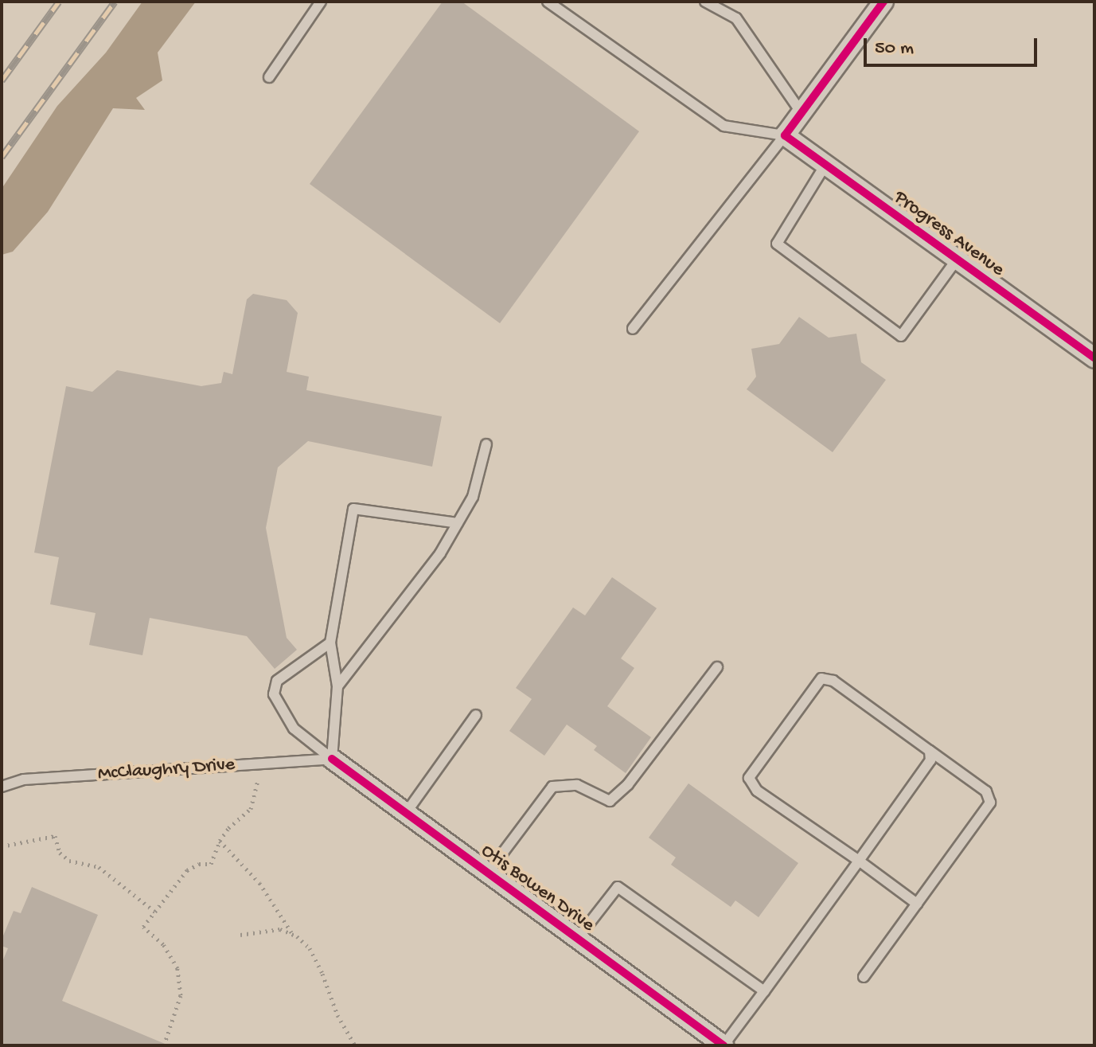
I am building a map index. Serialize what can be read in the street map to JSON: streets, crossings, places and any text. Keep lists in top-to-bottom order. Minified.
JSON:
{"streets":{"street":["Progress Avenue","Otis Bowen Drive"],"lane":["McClaughry Drive"]},"crossings":[["McClaughry Drive","Otis Bowen Drive"]],"scale_bar":"50 m"}
